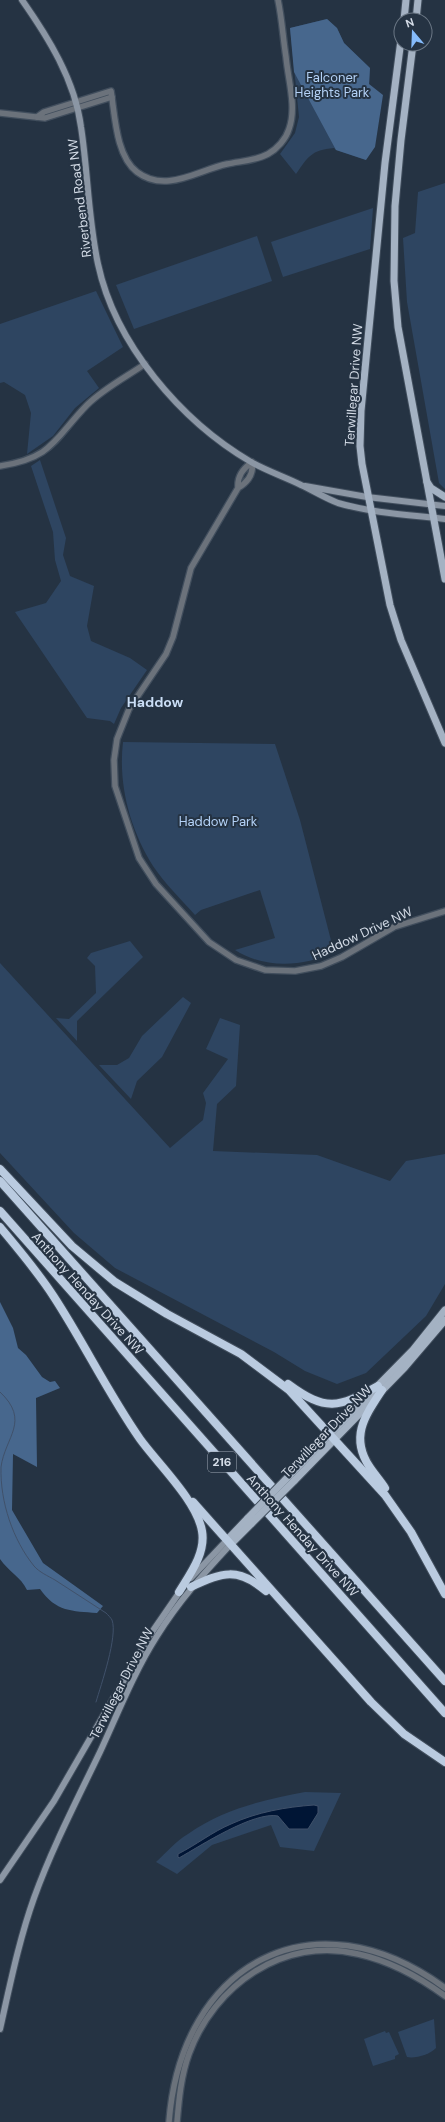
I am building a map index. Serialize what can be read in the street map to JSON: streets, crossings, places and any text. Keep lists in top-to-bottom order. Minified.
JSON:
{"streets":{"highway":["Anthony Henday Drive NW","216"],"main road":["Riverbend Road NW","Terwillegar Drive NW"],"street":["Haddow Drive NW"]},"crossings":[["Riverbend Road NW","Terwillegar Drive NW"],["Riverbend Road NW","Haddow Drive NW"]],"districts":["Haddow"],"parks":["Falconer Heights Park","Haddow Park"],"north":"top"}
